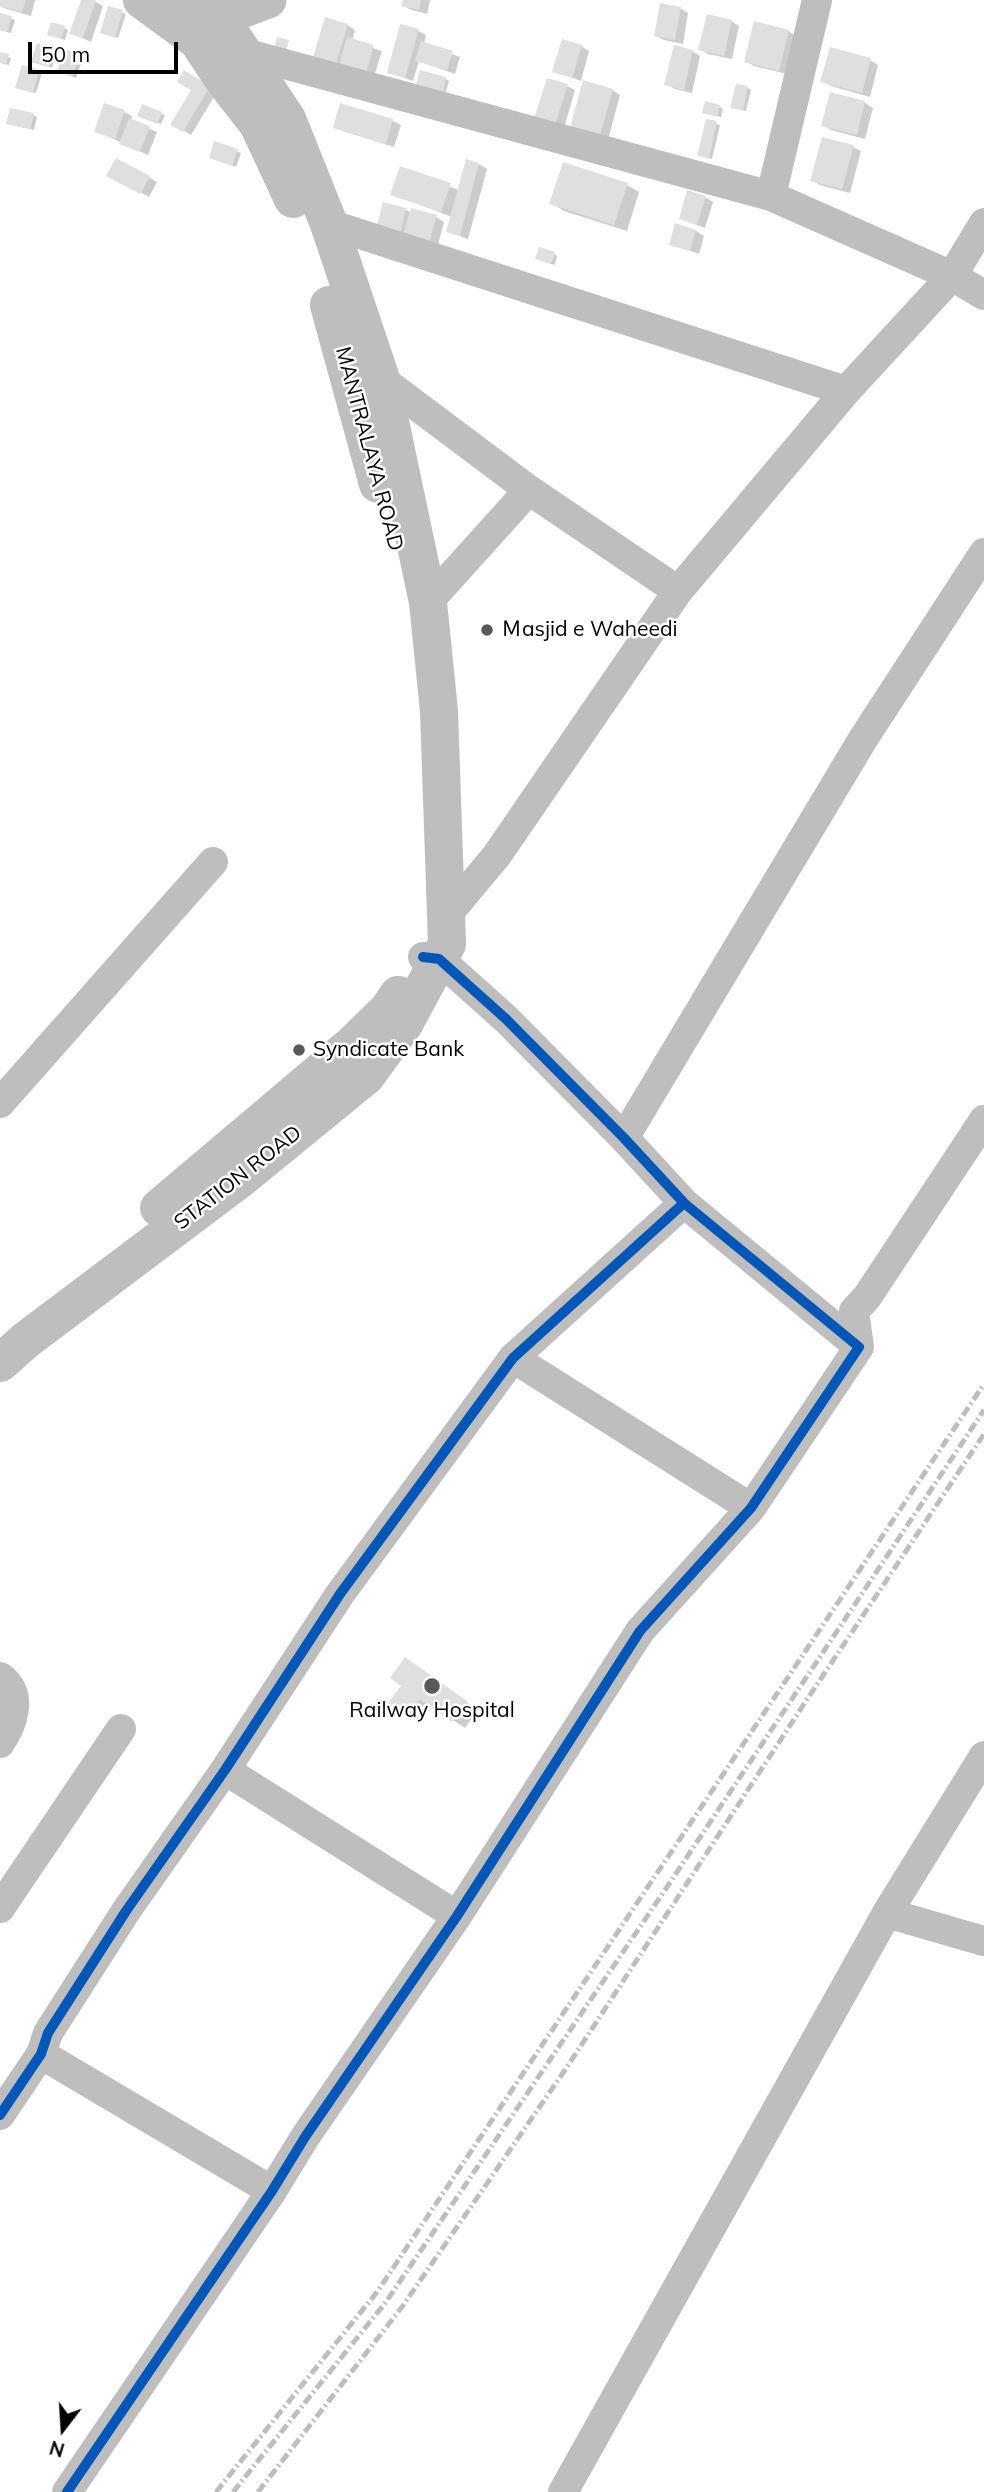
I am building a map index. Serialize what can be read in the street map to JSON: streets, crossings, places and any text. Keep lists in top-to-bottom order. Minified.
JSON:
{"streets":{"highway":["MANTRALAYA ROAD","STATION ROAD"]},"crossings":[["MANTRALAYA ROAD","STATION ROAD"]],"places":["Ｍasjid e Waheedi","Syndicate Bank","Railway Hospital"],"scale_bar":"50 m","north":"bottom"}
